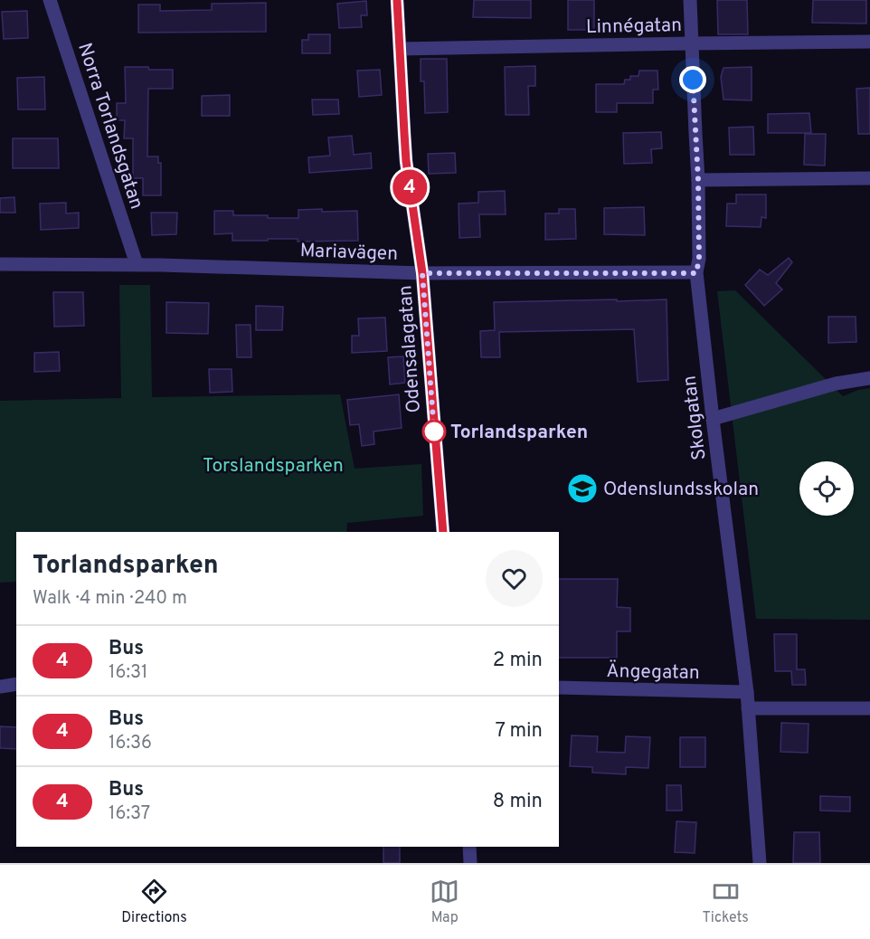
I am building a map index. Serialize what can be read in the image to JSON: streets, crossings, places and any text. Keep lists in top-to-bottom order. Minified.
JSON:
{"streets":{"street":["Linnégatan","Norra Torlandsgatan","Mariavägen","Odensalagatan","Skolgatan","Ängegatan"]},"crossings":[["Linnégatan","Odensalagatan"],["Linnégatan","Skolgatan"],["Norra Torlandsgatan","Mariavägen"],["Mariavägen","Odensalagatan"],["Mariavägen","Skolgatan"],["Skolgatan","Ängegatan"]],"parks":["Torslandsparken"],"places":{"other":["Torlandsparken"],"school or university":["Odenslundsskolan"]},"lines":["bus line 4"],"page":{"on_map":"4","heading":["Torlandsparken","Walk · 4 min · 240 m"],"list":[{"mark":"4","name":"Bus","note":"16:31","value":"2 min"},{"mark":"4","name":"Bus","note":"16:36","value":"7 min"},{"mark":"4","name":"Bus","note":"16:37","value":"8 min"}],"tabs":["Directions","Map","Tickets"]}}
